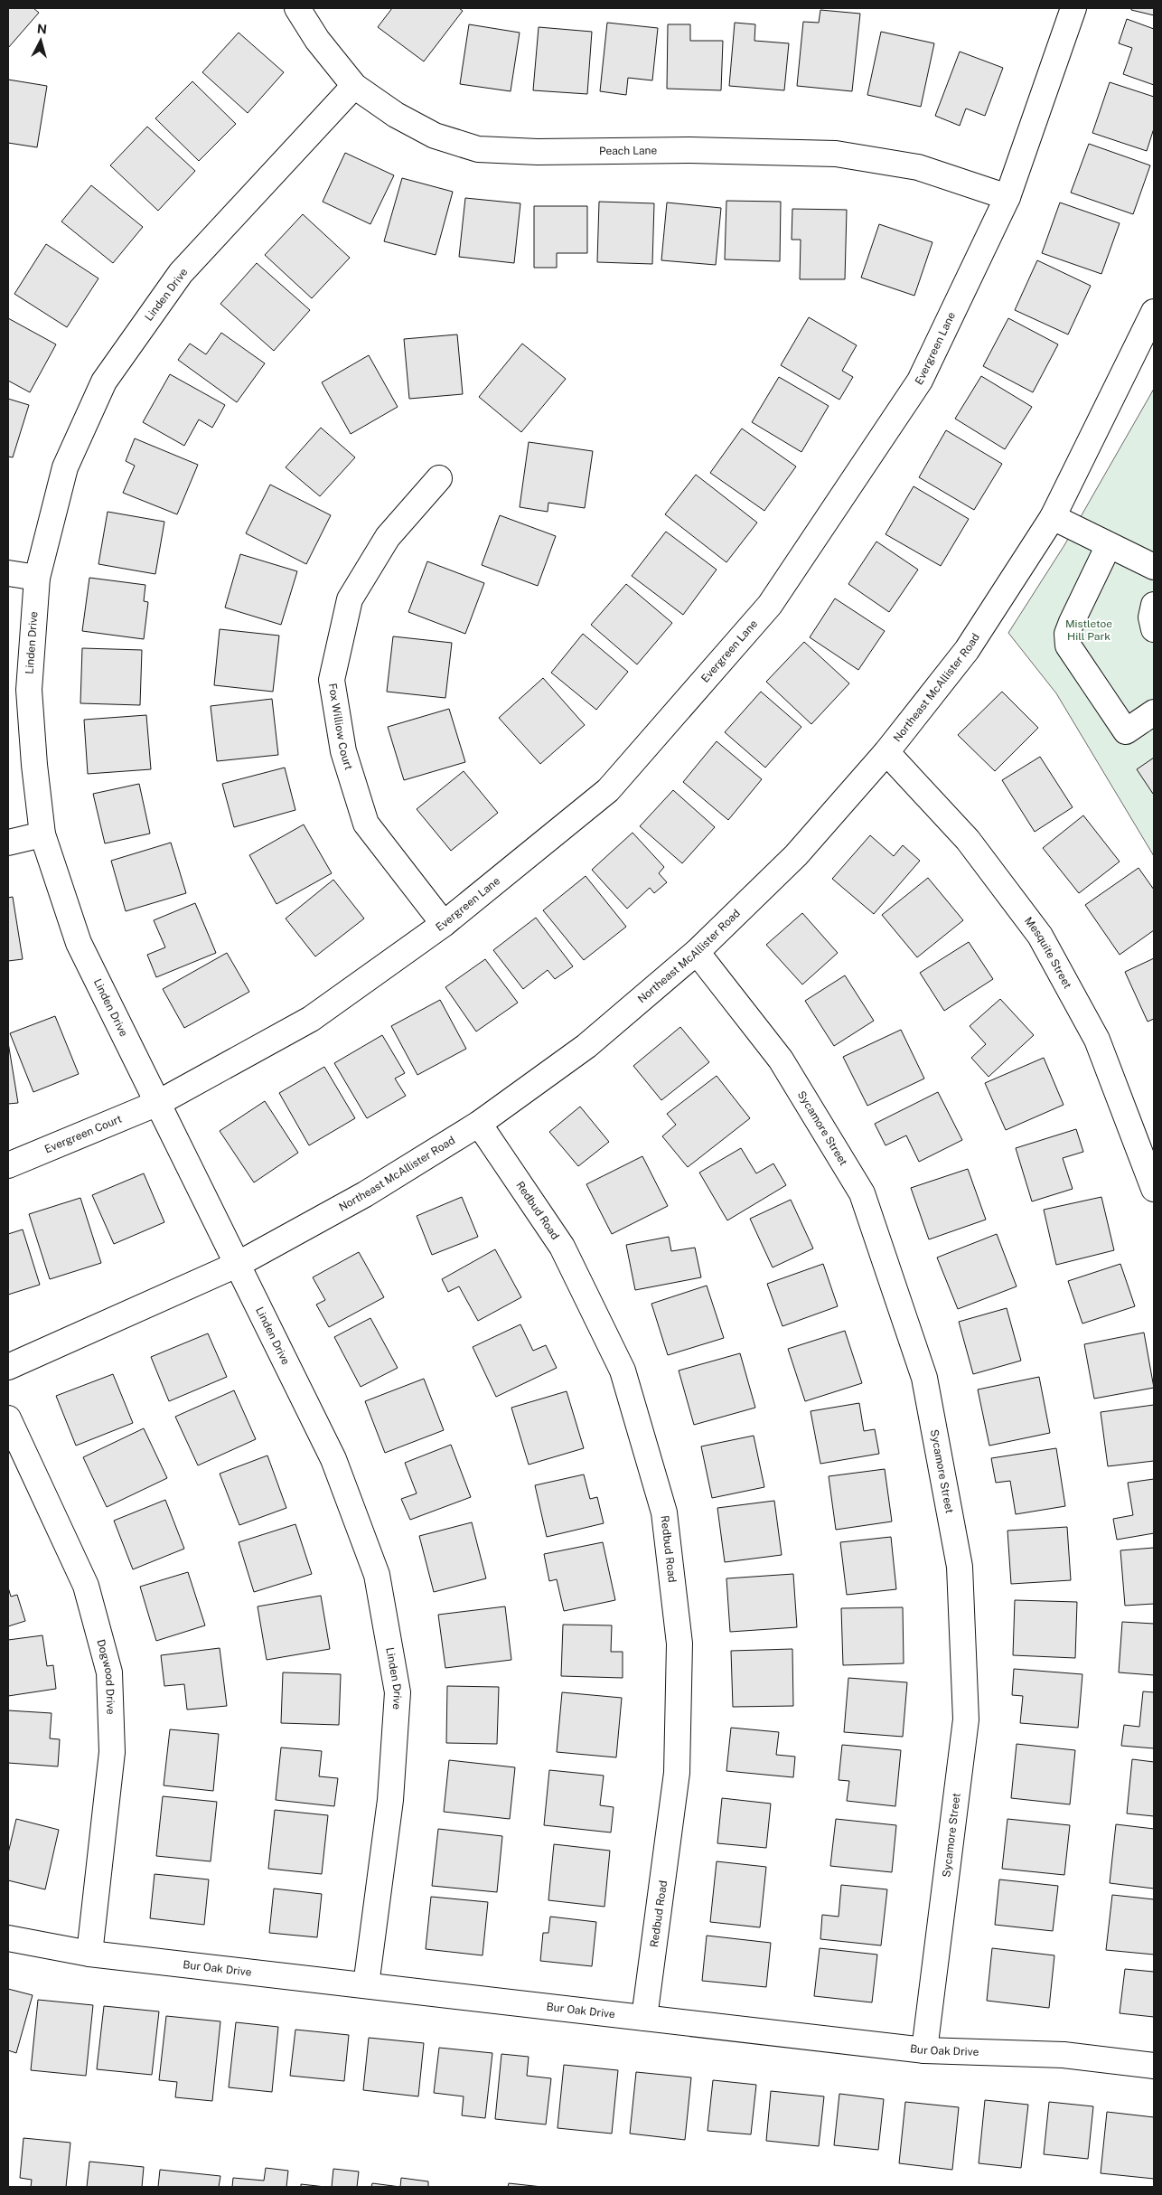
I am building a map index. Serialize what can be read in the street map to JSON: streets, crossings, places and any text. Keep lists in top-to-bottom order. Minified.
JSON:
{"streets":{"street":["Peach Lane","Linden Drive","Evergreen Lane","Northeast McAllister Road","Fox Williow Court","Mesquite Street","Sycamore Street","Evergreen Court","Redbud Road","Dogwood Drive","Bur Oak Drive"]},"crossings":[["Peach Lane","Linden Drive"],["Peach Lane","Evergreen Lane"],["Linden Drive","Evergreen Lane"],["Linden Drive","Northeast McAllister Road"],["Linden Drive","Evergreen Court"],["Linden Drive","Bur Oak Drive"],["Evergreen Lane","Fox Williow Court"],["Evergreen Lane","Evergreen Court"],["Northeast McAllister Road","Mesquite Street"],["Northeast McAllister Road","Sycamore Street"],["Northeast McAllister Road","Redbud Road"],["Sycamore Street","Bur Oak Drive"],["Redbud Road","Bur Oak Drive"],["Dogwood Drive","Bur Oak Drive"]],"parks":["Mistletoe Hill Park"],"north":"top"}
